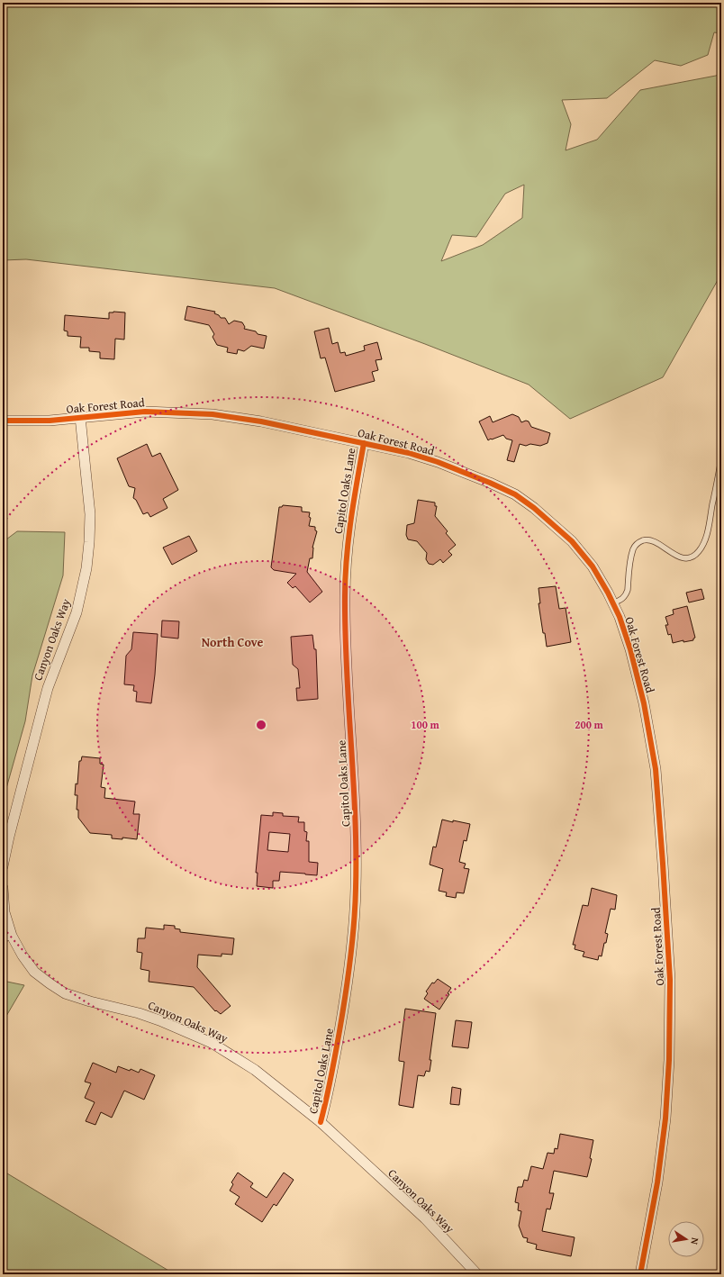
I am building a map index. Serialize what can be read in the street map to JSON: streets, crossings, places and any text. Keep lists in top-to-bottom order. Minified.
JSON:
{"streets":{"street":["Oak Forest Road","Capitol Oaks Lane","Canyon Oaks Way"]},"crossings":[["Oak Forest Road","Capitol Oaks Lane"],["Oak Forest Road","Canyon Oaks Way"],["Capitol Oaks Lane","Canyon Oaks Way"]],"districts":["North Cove"],"north":"right","rings":["100 m","200 m"]}
